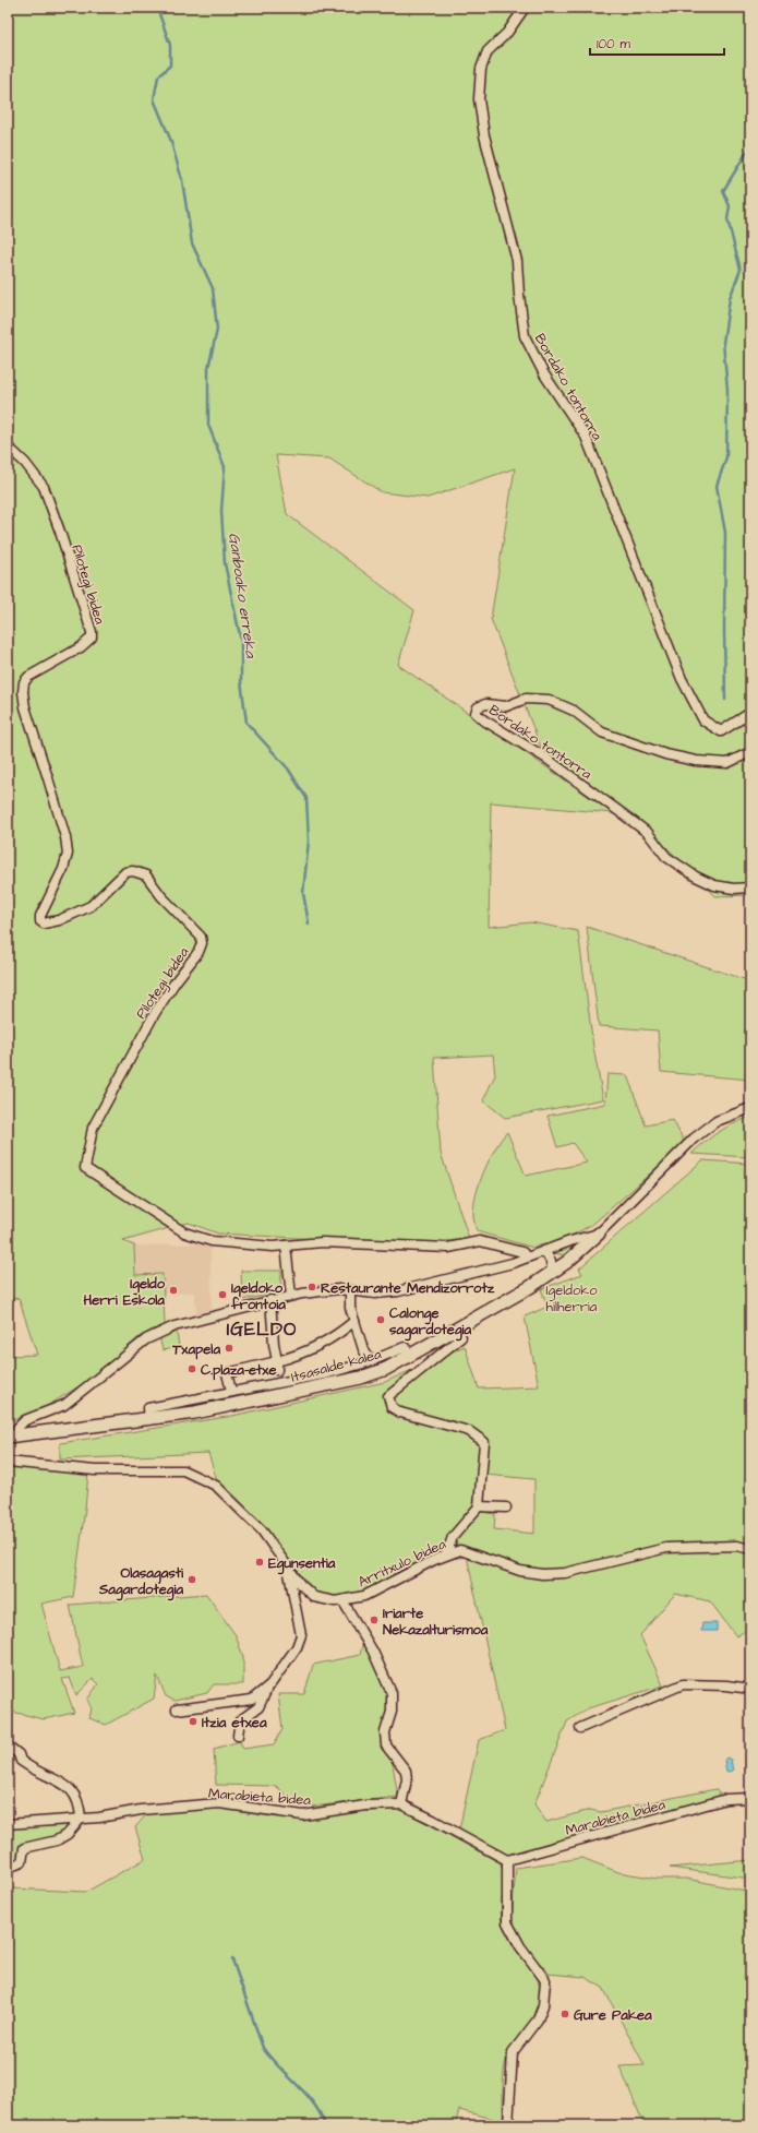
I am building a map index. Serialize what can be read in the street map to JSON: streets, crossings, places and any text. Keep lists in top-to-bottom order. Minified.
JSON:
{"streets":{"street":["Bordako tontorra","Pilotegi bidea","Itsasalde kalea","Arritxulo bidea","Marabieta bidea"]},"districts":["IGELDO"],"water":["Ganboako erreka"],"parks":["Igeldoko hilherria"],"places":["Restaurante Mendizorrotz","Igeldo Herri Eskola","Igeldoko frontoia","Calonge sagardotegia","Txapela","C.plaza-etxe","Egunsentia","Olasagasti Sagardotegia","Iriarte Nekazalturismoa","Itzia etxea","Gure Pakea"],"scale_bar":"100 m"}
